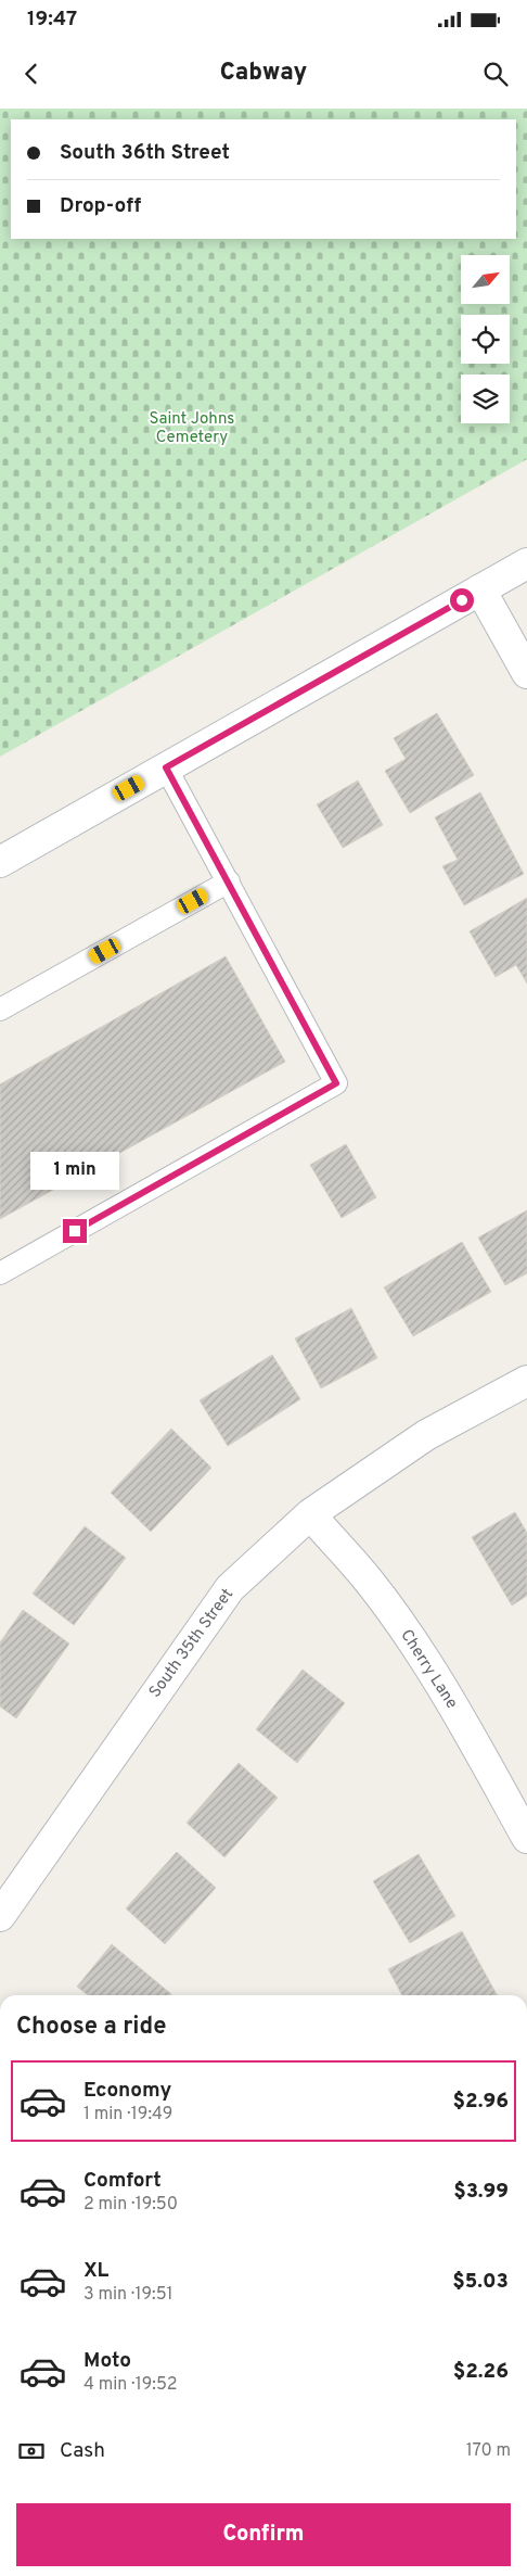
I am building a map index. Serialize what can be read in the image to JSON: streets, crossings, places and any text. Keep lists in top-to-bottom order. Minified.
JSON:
{"streets":{"street":["South 35th Street","Cherry Lane"]},"crossings":[["South 35th Street","Cherry Lane"]],"parks":["Saint Johns Cemetery"],"north":"top right","page":{"status":"19:47","header":"Cabway","banner":["South 36th Street","Drop-off"],"bubble":"1 min","heading":"Choose a ride","list":[{"name":"Economy","note":"1 min · 19:49","value":"$2.96"},{"name":"Comfort","note":"2 min · 19:50","value":"$3.99"},{"name":"XL","note":"3 min · 19:51","value":"$5.03"},{"name":"Moto","note":"4 min · 19:52","value":"$2.26"}],"pay":["Cash","170 m"],"buttons":"Confirm"}}
